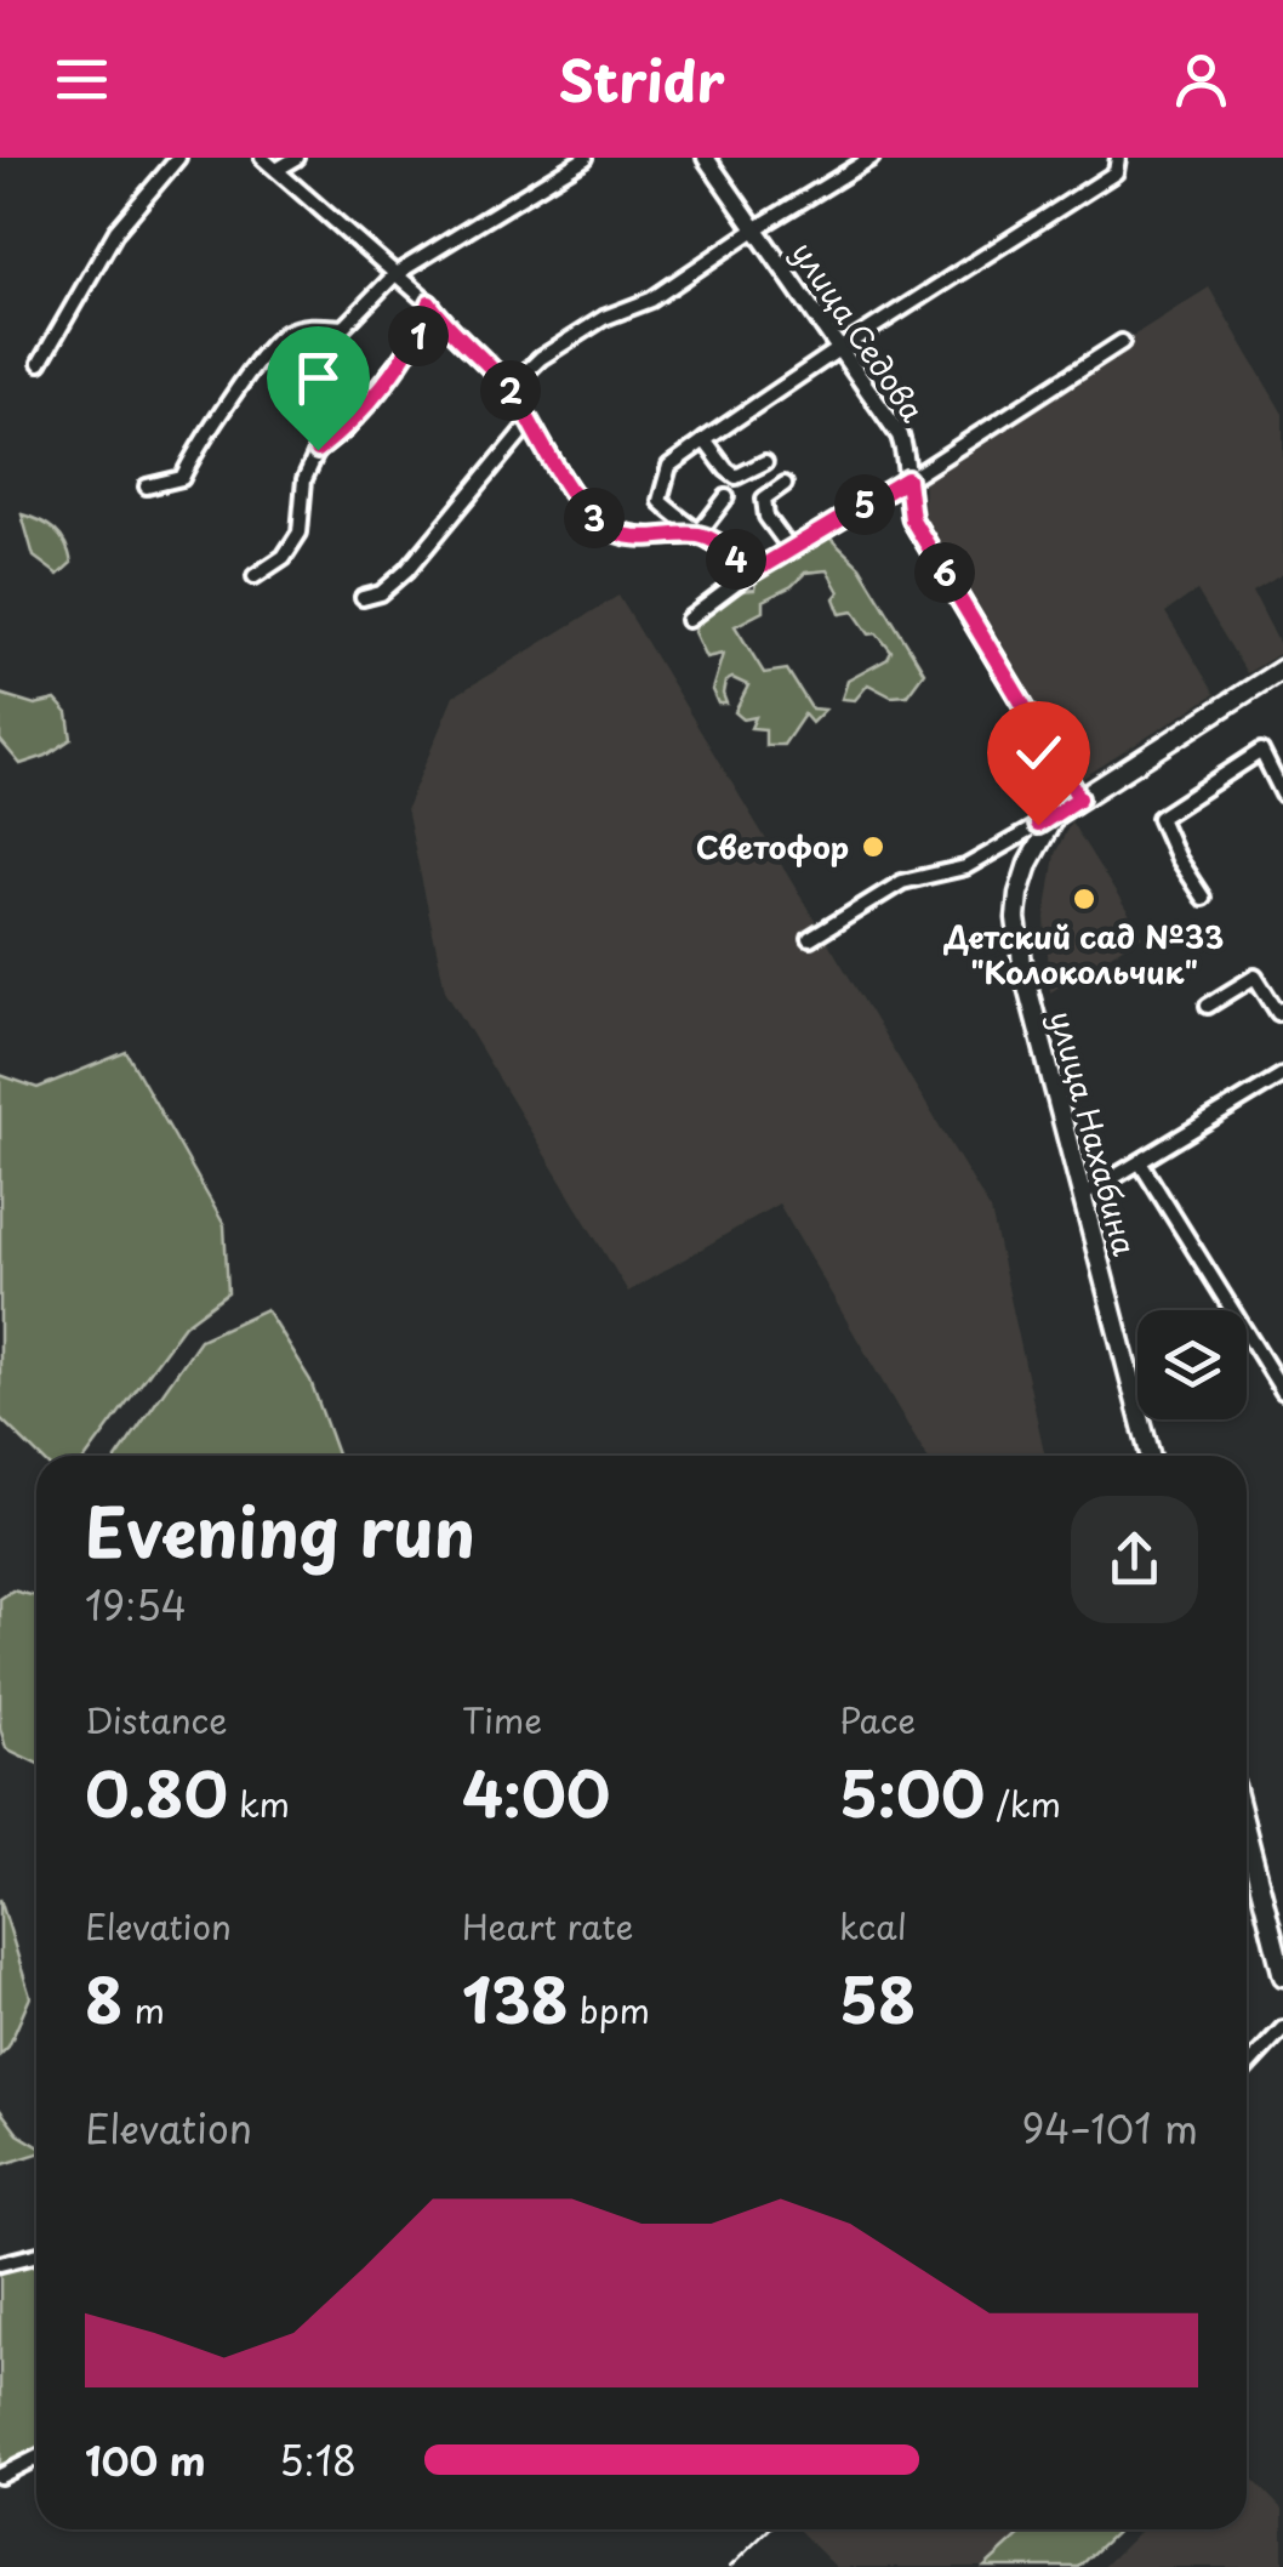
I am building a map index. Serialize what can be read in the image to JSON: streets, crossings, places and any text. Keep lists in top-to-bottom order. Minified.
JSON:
{"streets":{"main road":["улица Нахабина"],"street":["улица Седова"]},"places":["Светофор","Детский сад №33 \"Колокольчик\""],"page":{"header":"Stridr","pins":["1","2","5","3","4","6"],"heading":["Evening run","19:54"],"stats":[["Distance","0.80 km"],["Time","4:00"],["Pace","5:00 /km"],["Elevation","8 m"],["Heart rate","138 bpm"],["kcal","58"]],"chart":["Elevation","94–101 m"],"list":[{"name":"100 m","note":"5:18"}]}}
